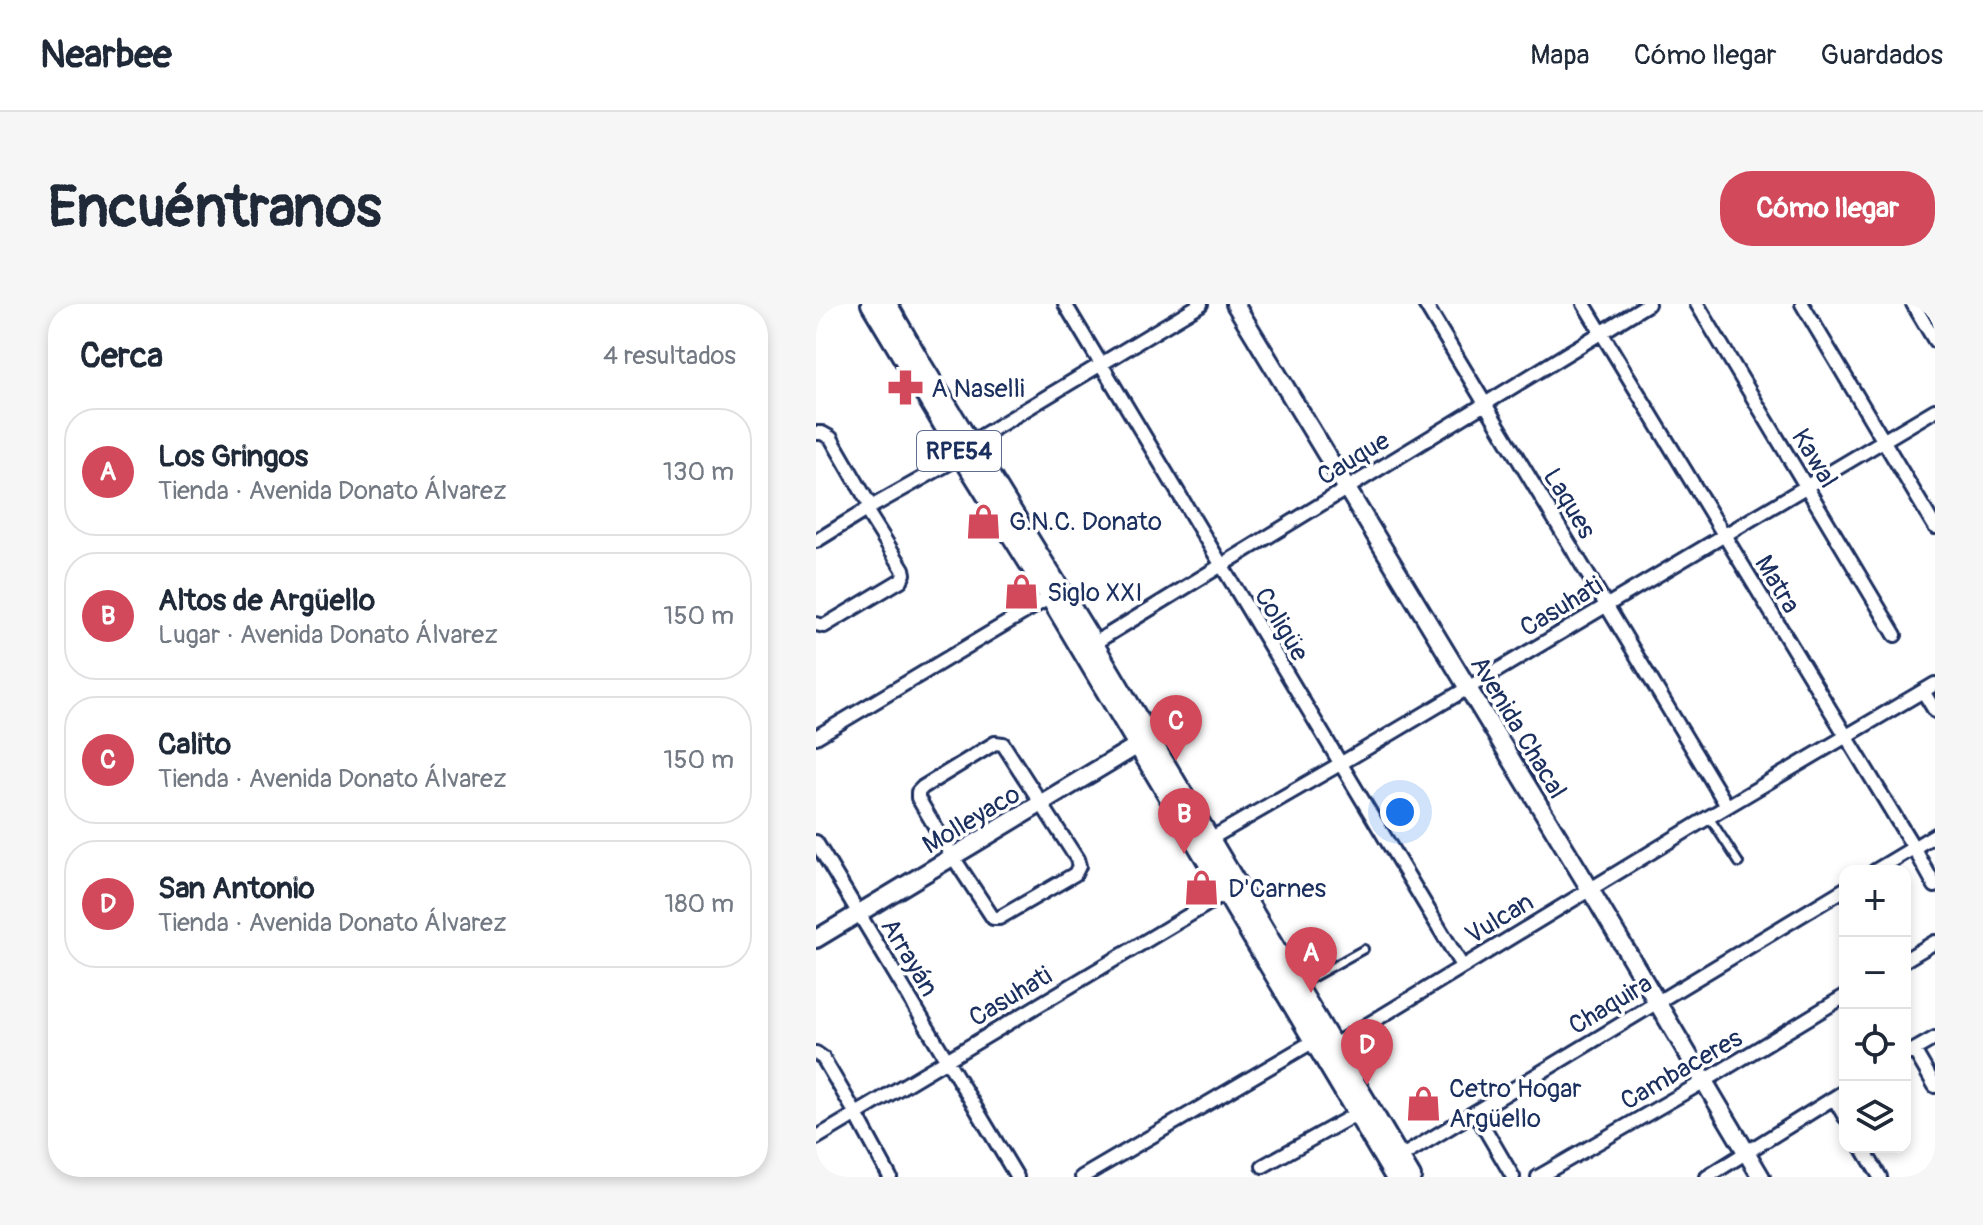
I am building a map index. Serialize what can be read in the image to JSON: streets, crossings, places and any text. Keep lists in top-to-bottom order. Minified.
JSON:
{"streets":{"main road":["RPE54","Avenida Chacal","Molleyaco"],"street":["Cauque","Kawal","Laques","Matra","Casuhati","Coligüe","Vulcan","Arrayán","Chaquira","Cambaceres"]},"crossings":[["RPE54","Cauque"],["RPE54","Casuhati"],["RPE54","Molleyaco"],["RPE54","Vulcan"],["RPE54","Chaquira"],["Cauque","Laques"],["Cauque","Matra"],["Cauque","Coligüe"],["Cauque","Avenida Chacal"],["Kawal","Casuhati"],["Laques","Casuhati"],["Laques","Vulcan"],["Matra","Casuhati"],["Matra","Vulcan"],["Casuhati","Coligüe"],["Casuhati","Avenida Chacal"],["Casuhati","Arrayán"],["Coligüe","Vulcan"],["Avenida Chacal","Vulcan"],["Avenida Chacal","Chaquira"],["Avenida Chacal","Cambaceres"],["Molleyaco","Arrayán"]],"places":{"pharmacy":["A Naselli"],"shop":["G.N.C. Donato","Siglo XXI","D'Carnes","Cetro Hogar Argüello"]},"page":{"header":"Nearbee","nav":["Mapa","Cómo llegar","Guardados"],"buttons":"Cómo llegar","title":"Encuéntranos","heading":["Cerca","4 resultados"],"list":[{"mark":"A","name":"Los Gringos","note":"Tienda · Avenida Donato Álvarez","value":"130 m"},{"mark":"B","name":"Altos de Argüello","note":"Lugar · Avenida Donato Álvarez","value":"150 m"},{"mark":"C","name":"Calito","note":"Tienda · Avenida Donato Álvarez","value":"150 m"},{"mark":"D","name":"San Antonio","note":"Tienda · Avenida Donato Álvarez","value":"180 m"}],"pins":["C","B","A","D"],"map_buttons":["+","−"]}}
